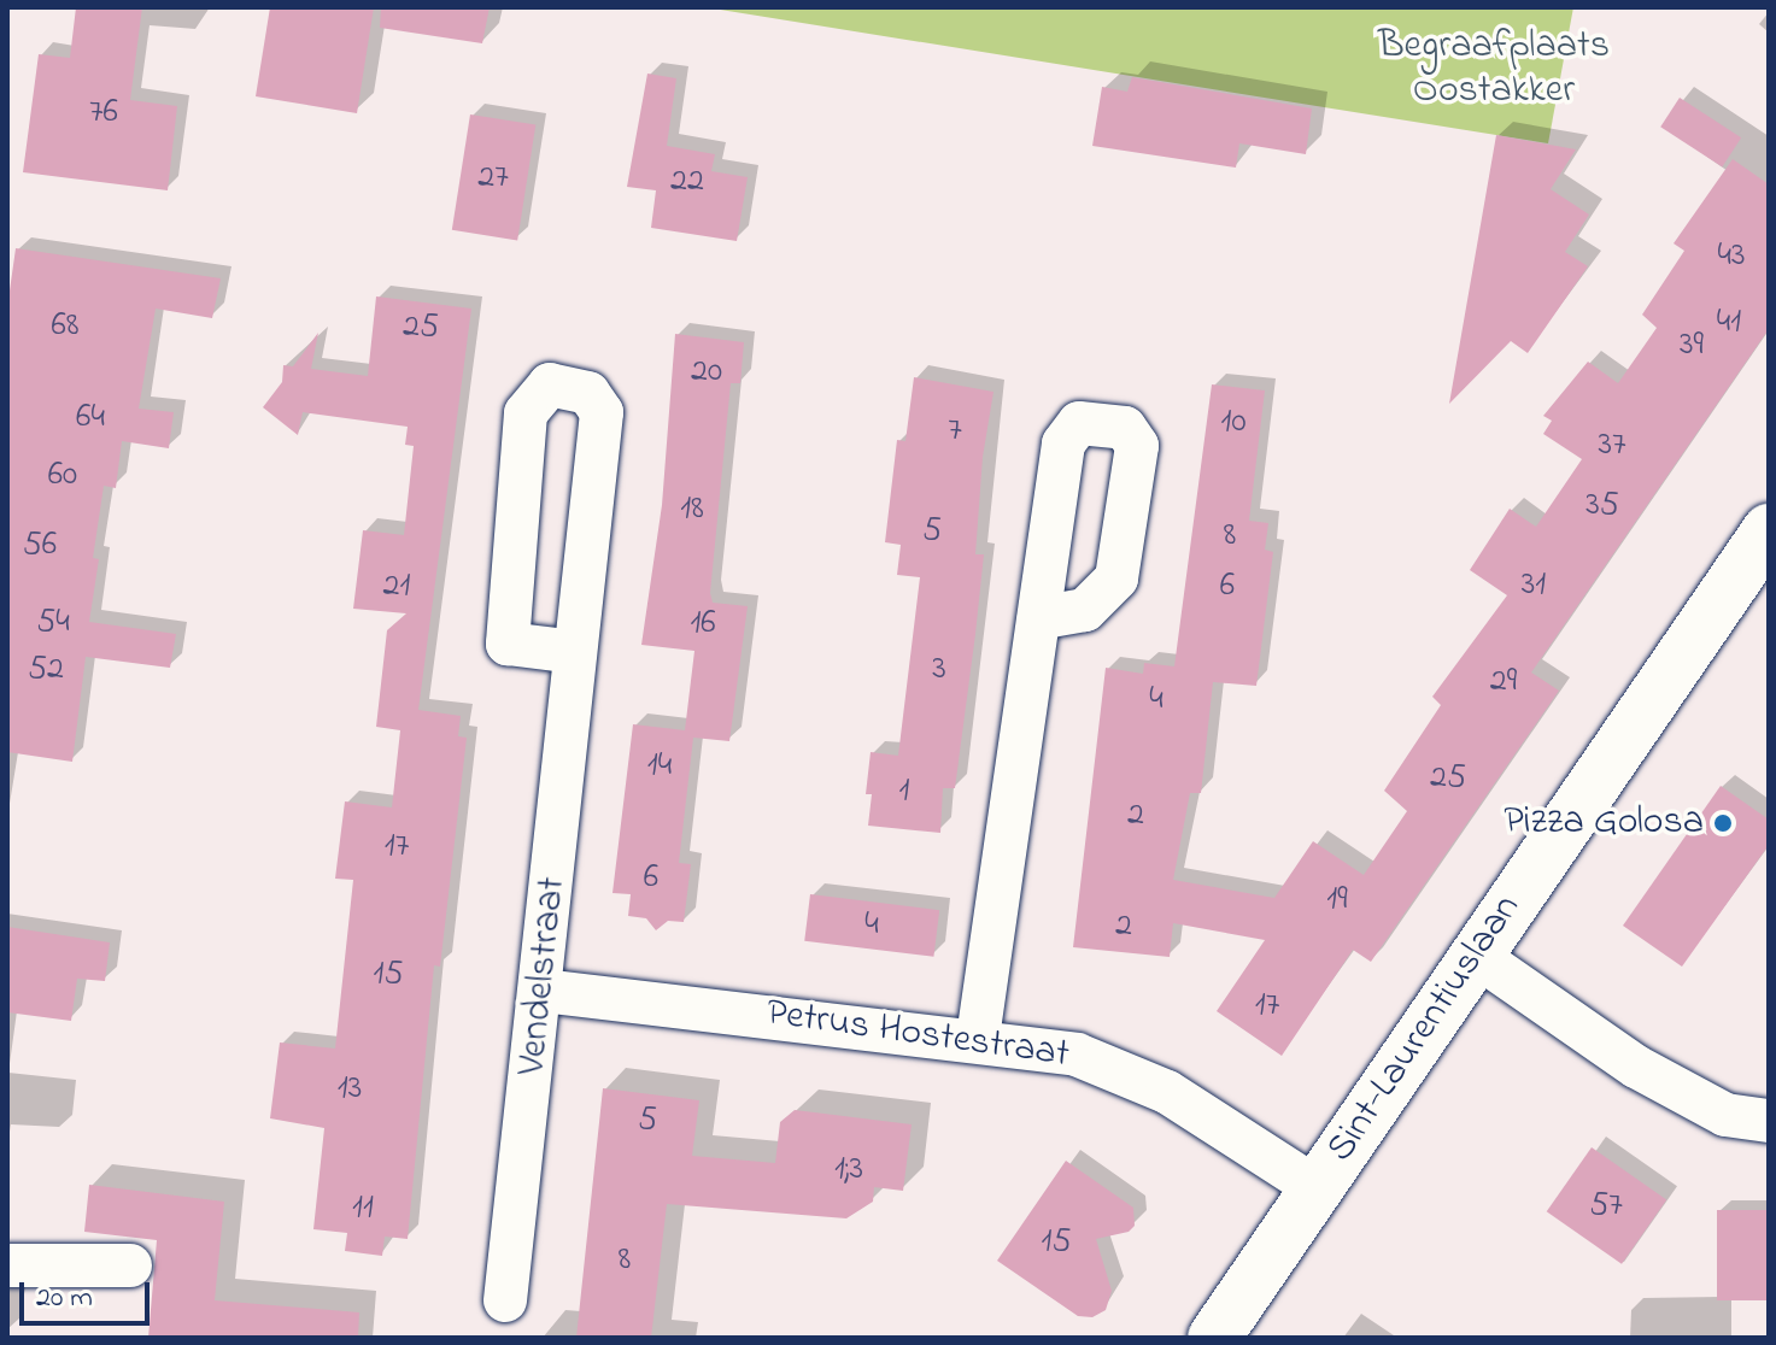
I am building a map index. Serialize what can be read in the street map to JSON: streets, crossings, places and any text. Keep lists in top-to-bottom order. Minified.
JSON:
{"streets":{"street":["Vendelstraat","Sint-Laurentiuslaan","Petrus Hostestraat"]},"crossings":[["Vendelstraat","Petrus Hostestraat"],["Sint-Laurentiuslaan","Petrus Hostestraat"]],"parks":["Begraafplaats Oostakker"],"places":["Pizza Golosa"],"house_numbers":["76","27","22","43","41","68","25","39","20","64","10","7","37","60","35","18","5","8","56","31","21","6","54","16","52","3","29","4","14","25","1","2","17","6","19","4","2","15","17","13","5","1;3","57","11","15","8"],"scale_bar":"20 m"}
